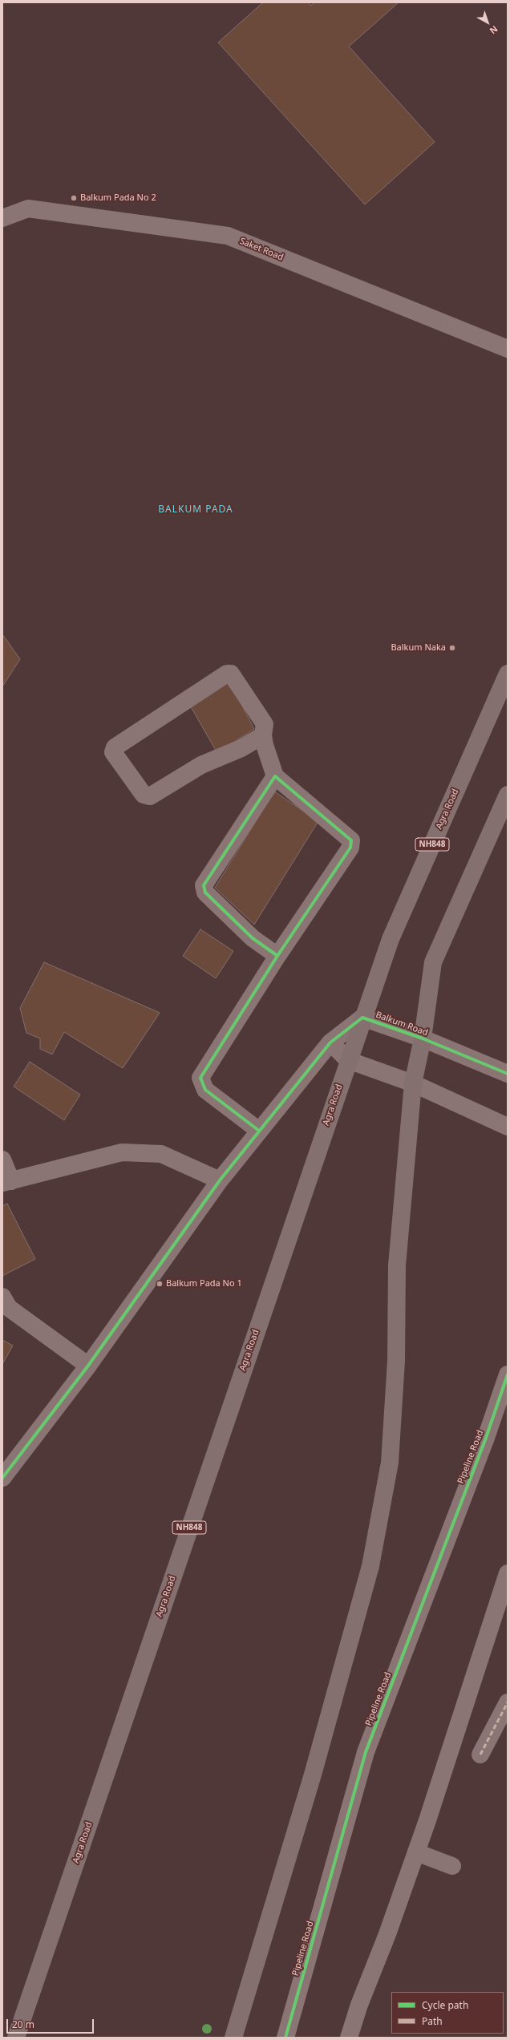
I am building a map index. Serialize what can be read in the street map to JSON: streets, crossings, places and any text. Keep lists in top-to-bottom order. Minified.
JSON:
{"streets":{"highway":["Agra Road","NH848"],"street":["Saket Road","Balkum Road","Pipeline Road"]},"crossings":[["Agra Road","Balkum Road"]],"districts":["BALKUM PADA"],"places":["Balkum Pada No 2","Balkum Naka","Balkum Pada No 1"],"legend":["Cycle path","Path"],"scale_bar":"20 m","north":"bottom right"}
